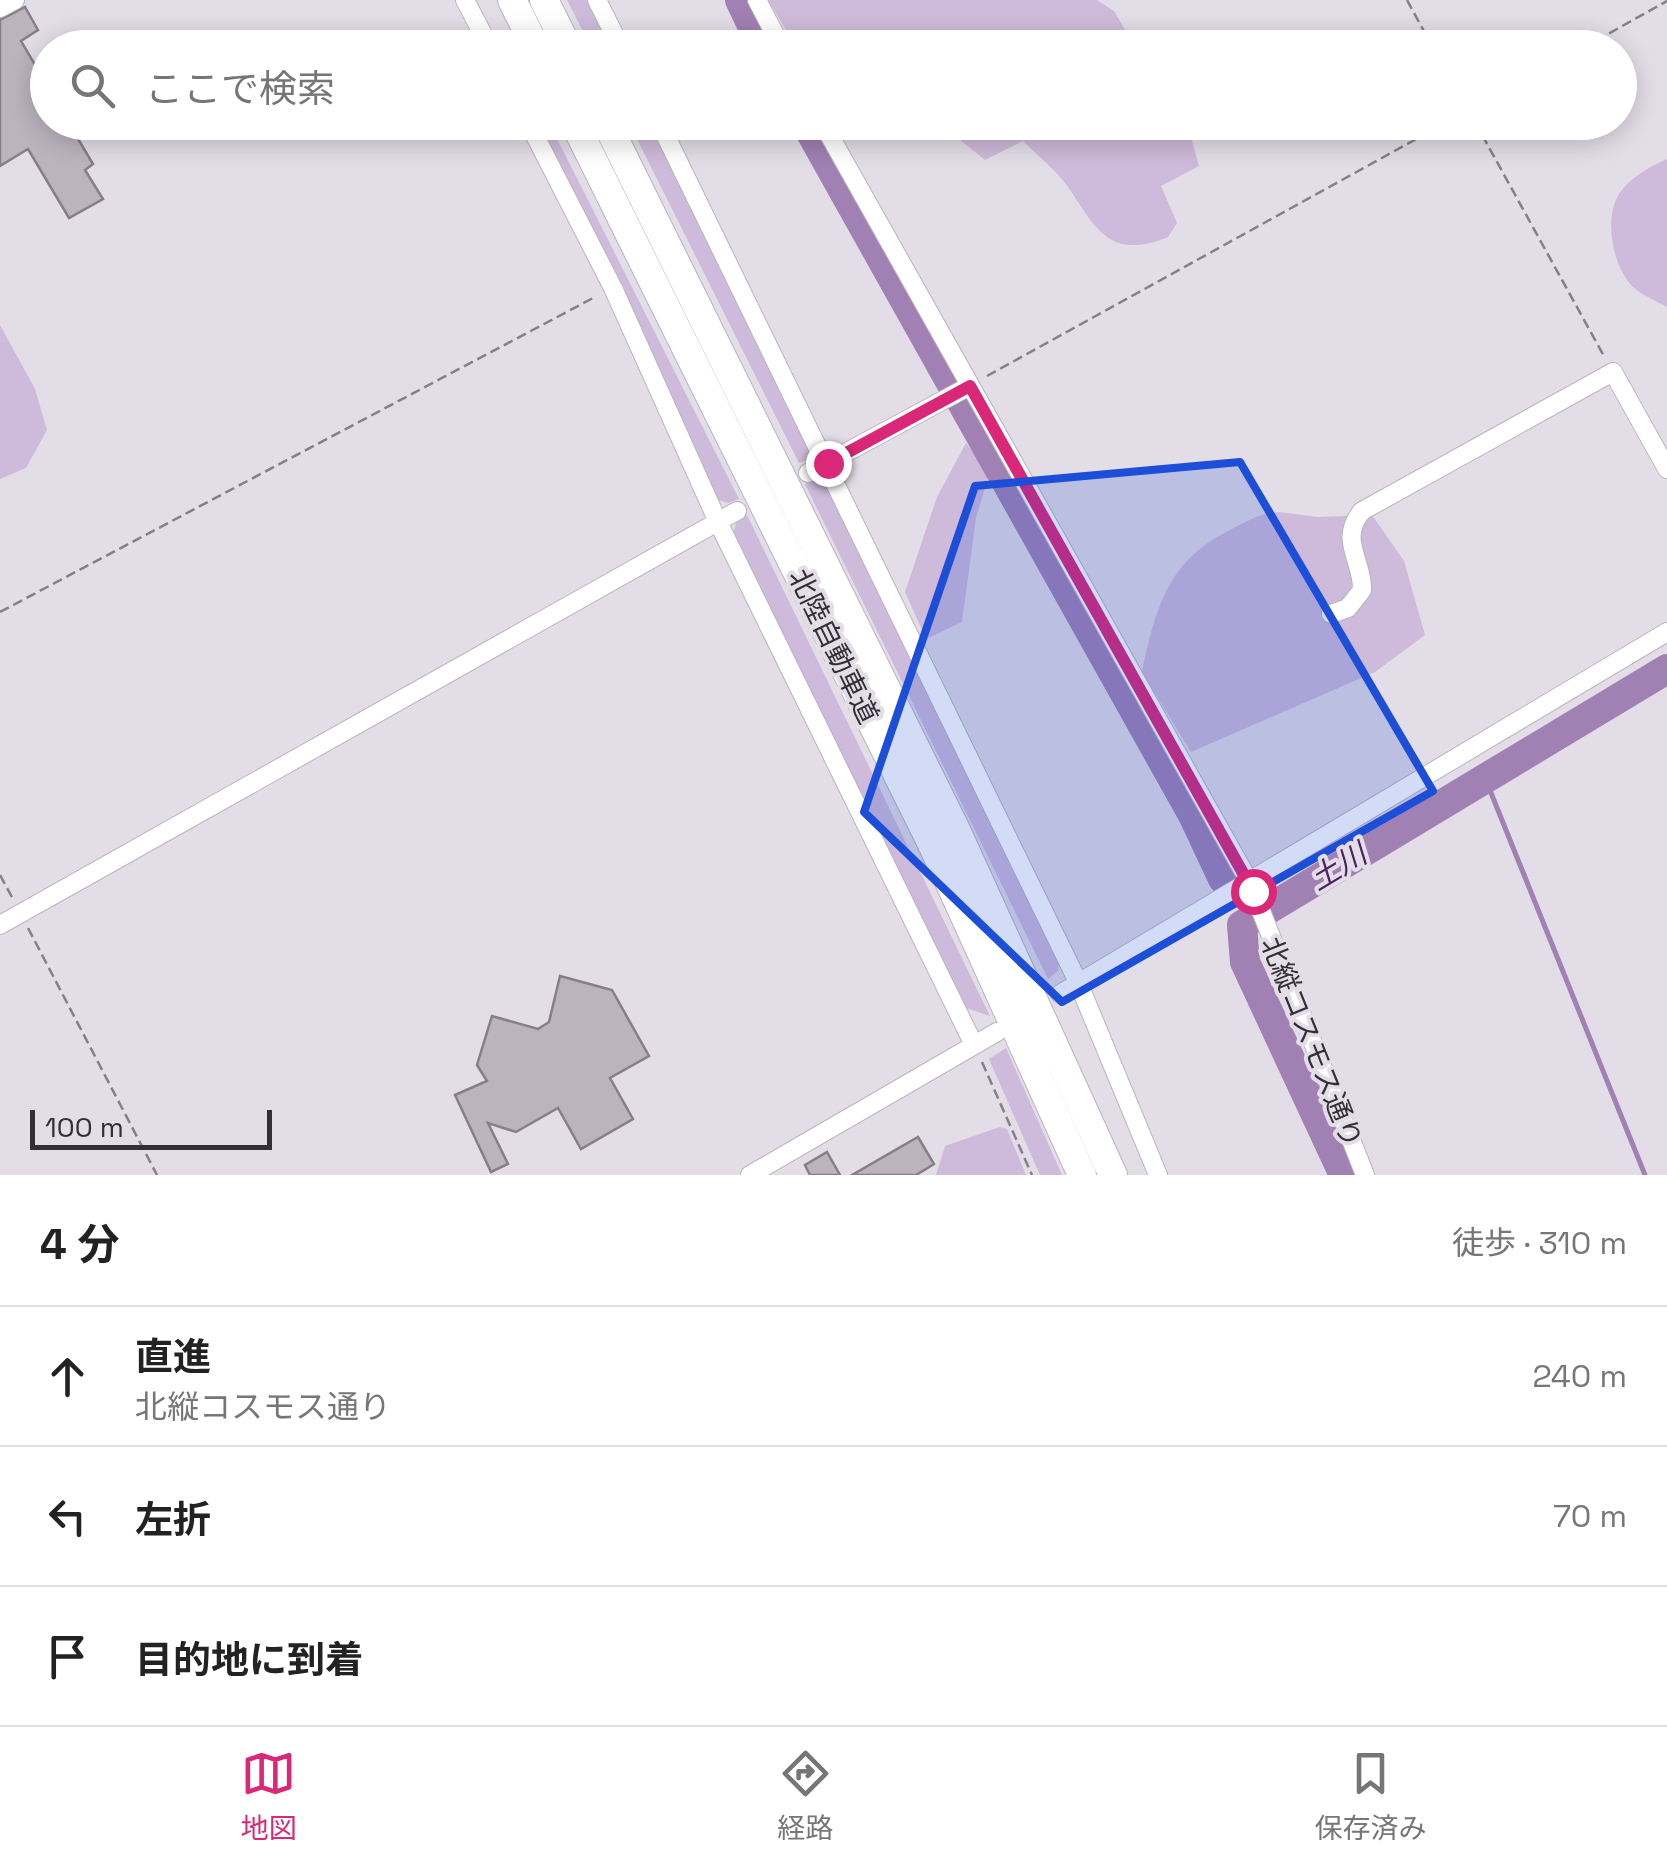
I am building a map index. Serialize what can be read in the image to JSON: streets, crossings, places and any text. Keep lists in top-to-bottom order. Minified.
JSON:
{"streets":{"highway":["北陸自動車道"],"street":["北縦コスモス通り"]},"water":["土川"],"scale_bar":"100 m","page":{"search":"ここで検索","scale":"100 m","heading":["4 分","徒歩 · 310 m"],"list":[["直進","北縦コスモス通り","240 m"],["左折","70 m"],"目的地に到着"],"nav":["地図","経路","保存済み"]}}
